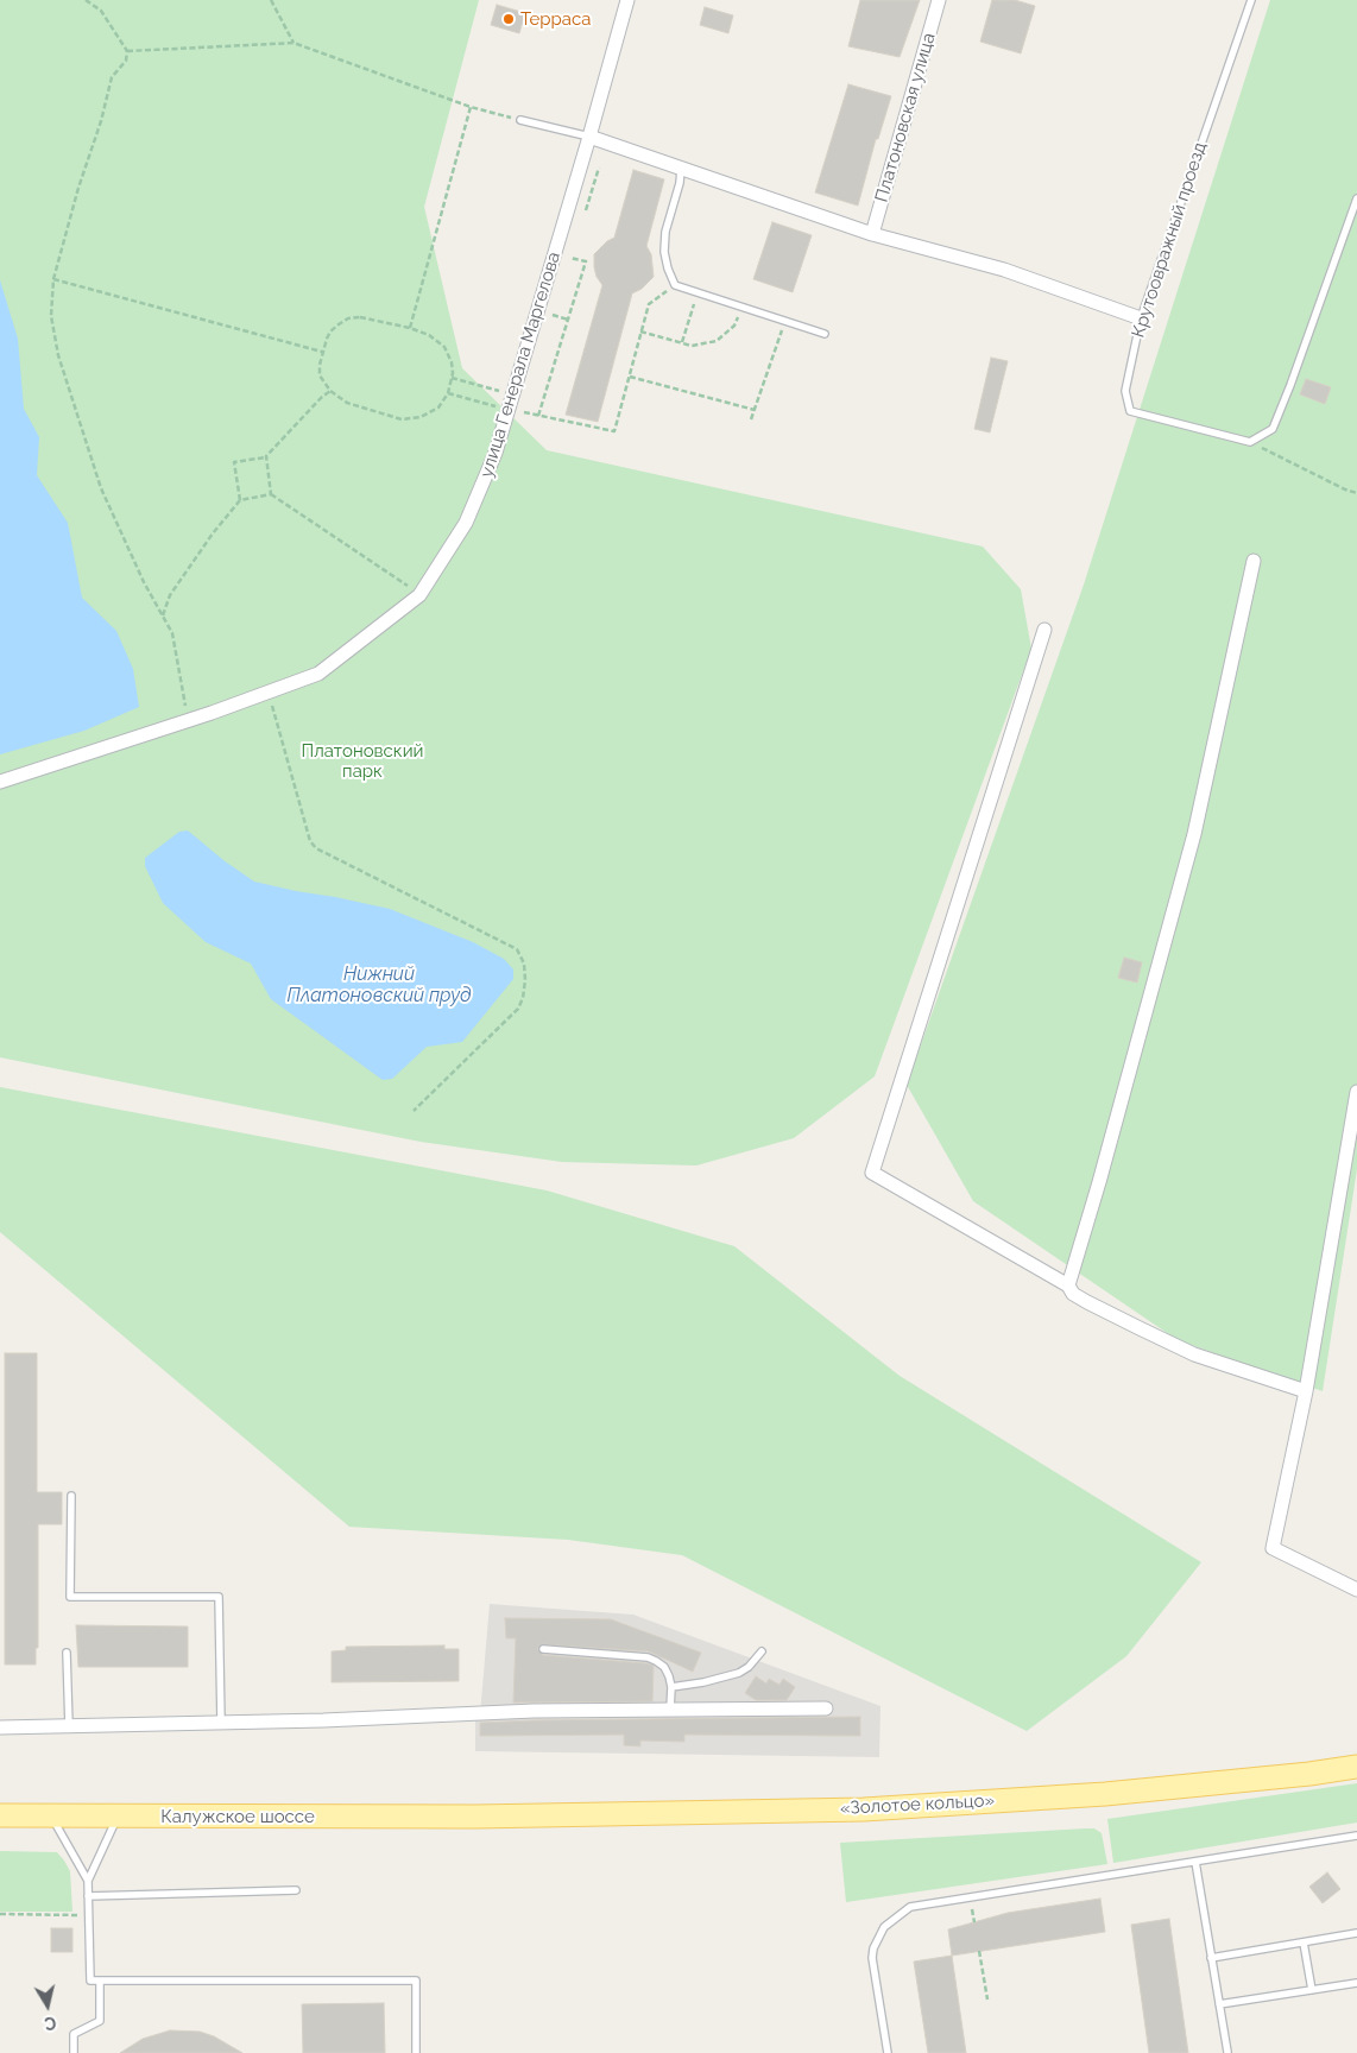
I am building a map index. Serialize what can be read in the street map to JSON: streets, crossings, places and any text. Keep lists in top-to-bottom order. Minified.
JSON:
{"streets":{"main road":["«Золотое кольцо»","Калужское шоссе"],"street":["Платоновская улица","улица Генерала Маргелова"],"lane":["Крутоовражный проезд"]},"crossings":[["«Золотое кольцо»","Калужское шоссе"]],"water":["Нижний Платоновский пруд"],"parks":["Платоновский парк"],"places":["Терраса"],"north":"bottom"}
